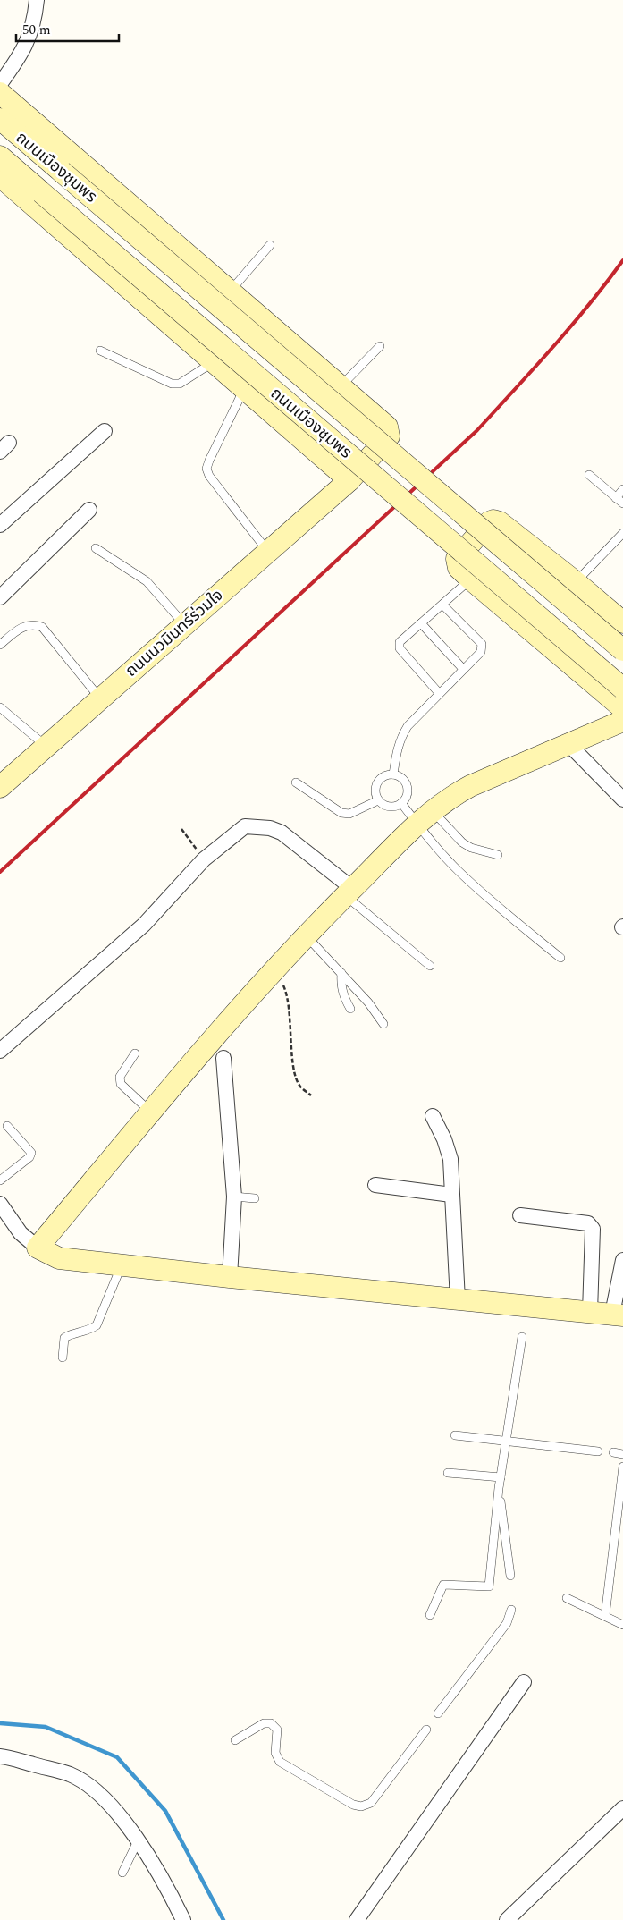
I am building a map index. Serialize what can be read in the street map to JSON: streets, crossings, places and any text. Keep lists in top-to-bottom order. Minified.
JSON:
{"streets":{"main road":["ถนนเมืองชุมพร","ถนนนวมินทร์ร่วมใจ"]},"scale_bar":"50 m"}
